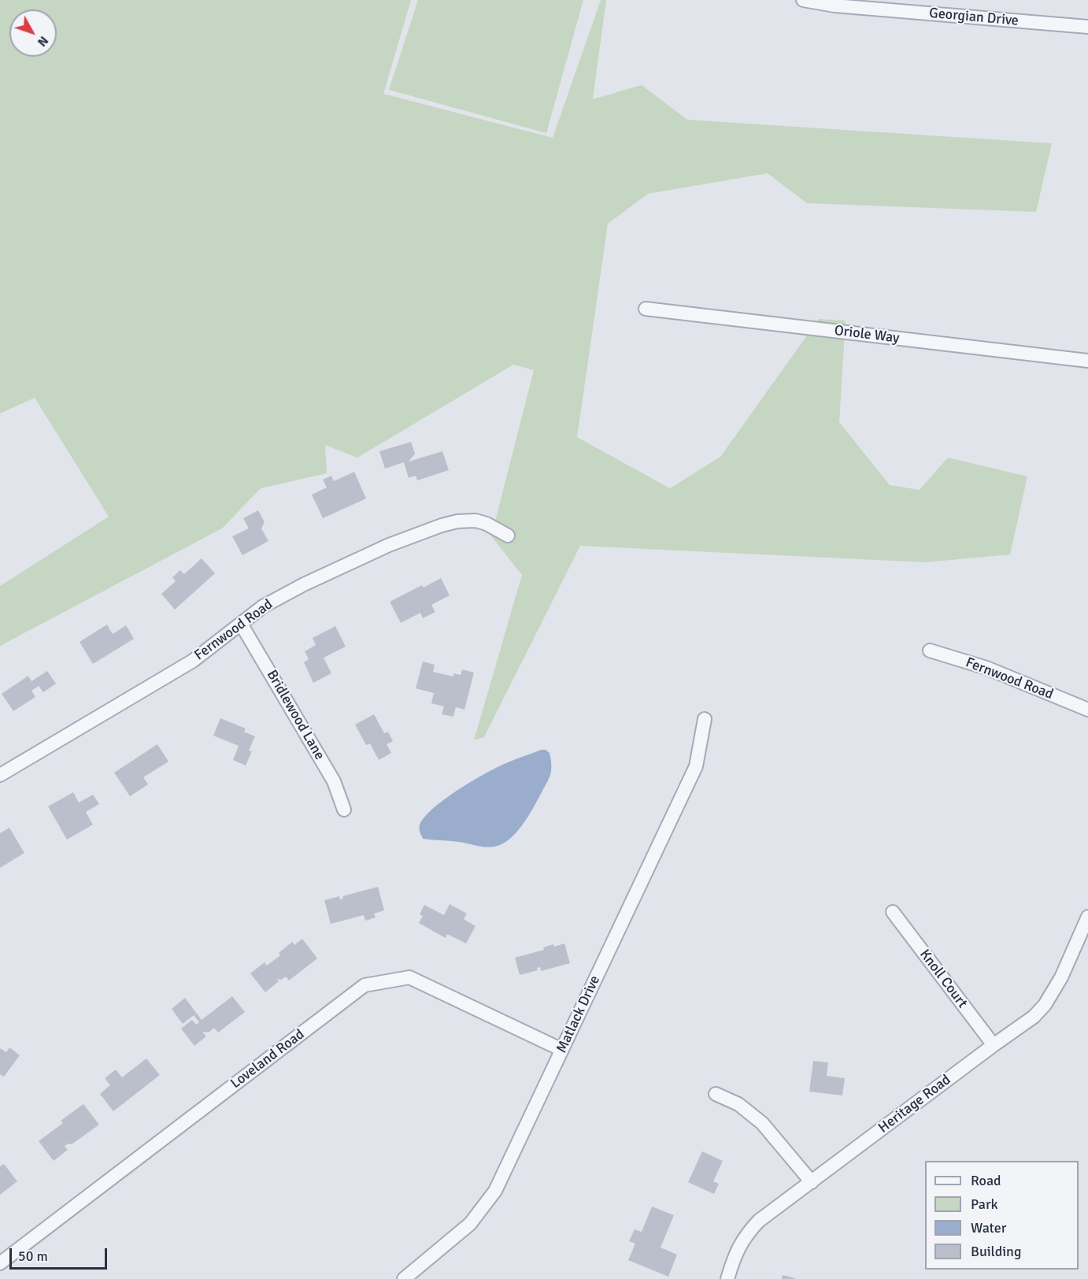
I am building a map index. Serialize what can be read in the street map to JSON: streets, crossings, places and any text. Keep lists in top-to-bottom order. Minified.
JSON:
{"streets":{"street":["Georgian Drive","Oriole Way","Fernwood Road","Bridlewood Lane","Knoll Court","Matlack Drive","Loveland Road","Heritage Road"]},"crossings":[["Fernwood Road","Bridlewood Lane"],["Knoll Court","Heritage Road"],["Matlack Drive","Loveland Road"]],"legend":["Road","Park","Water","Building"],"scale_bar":"50 m","north":"bottom right"}
